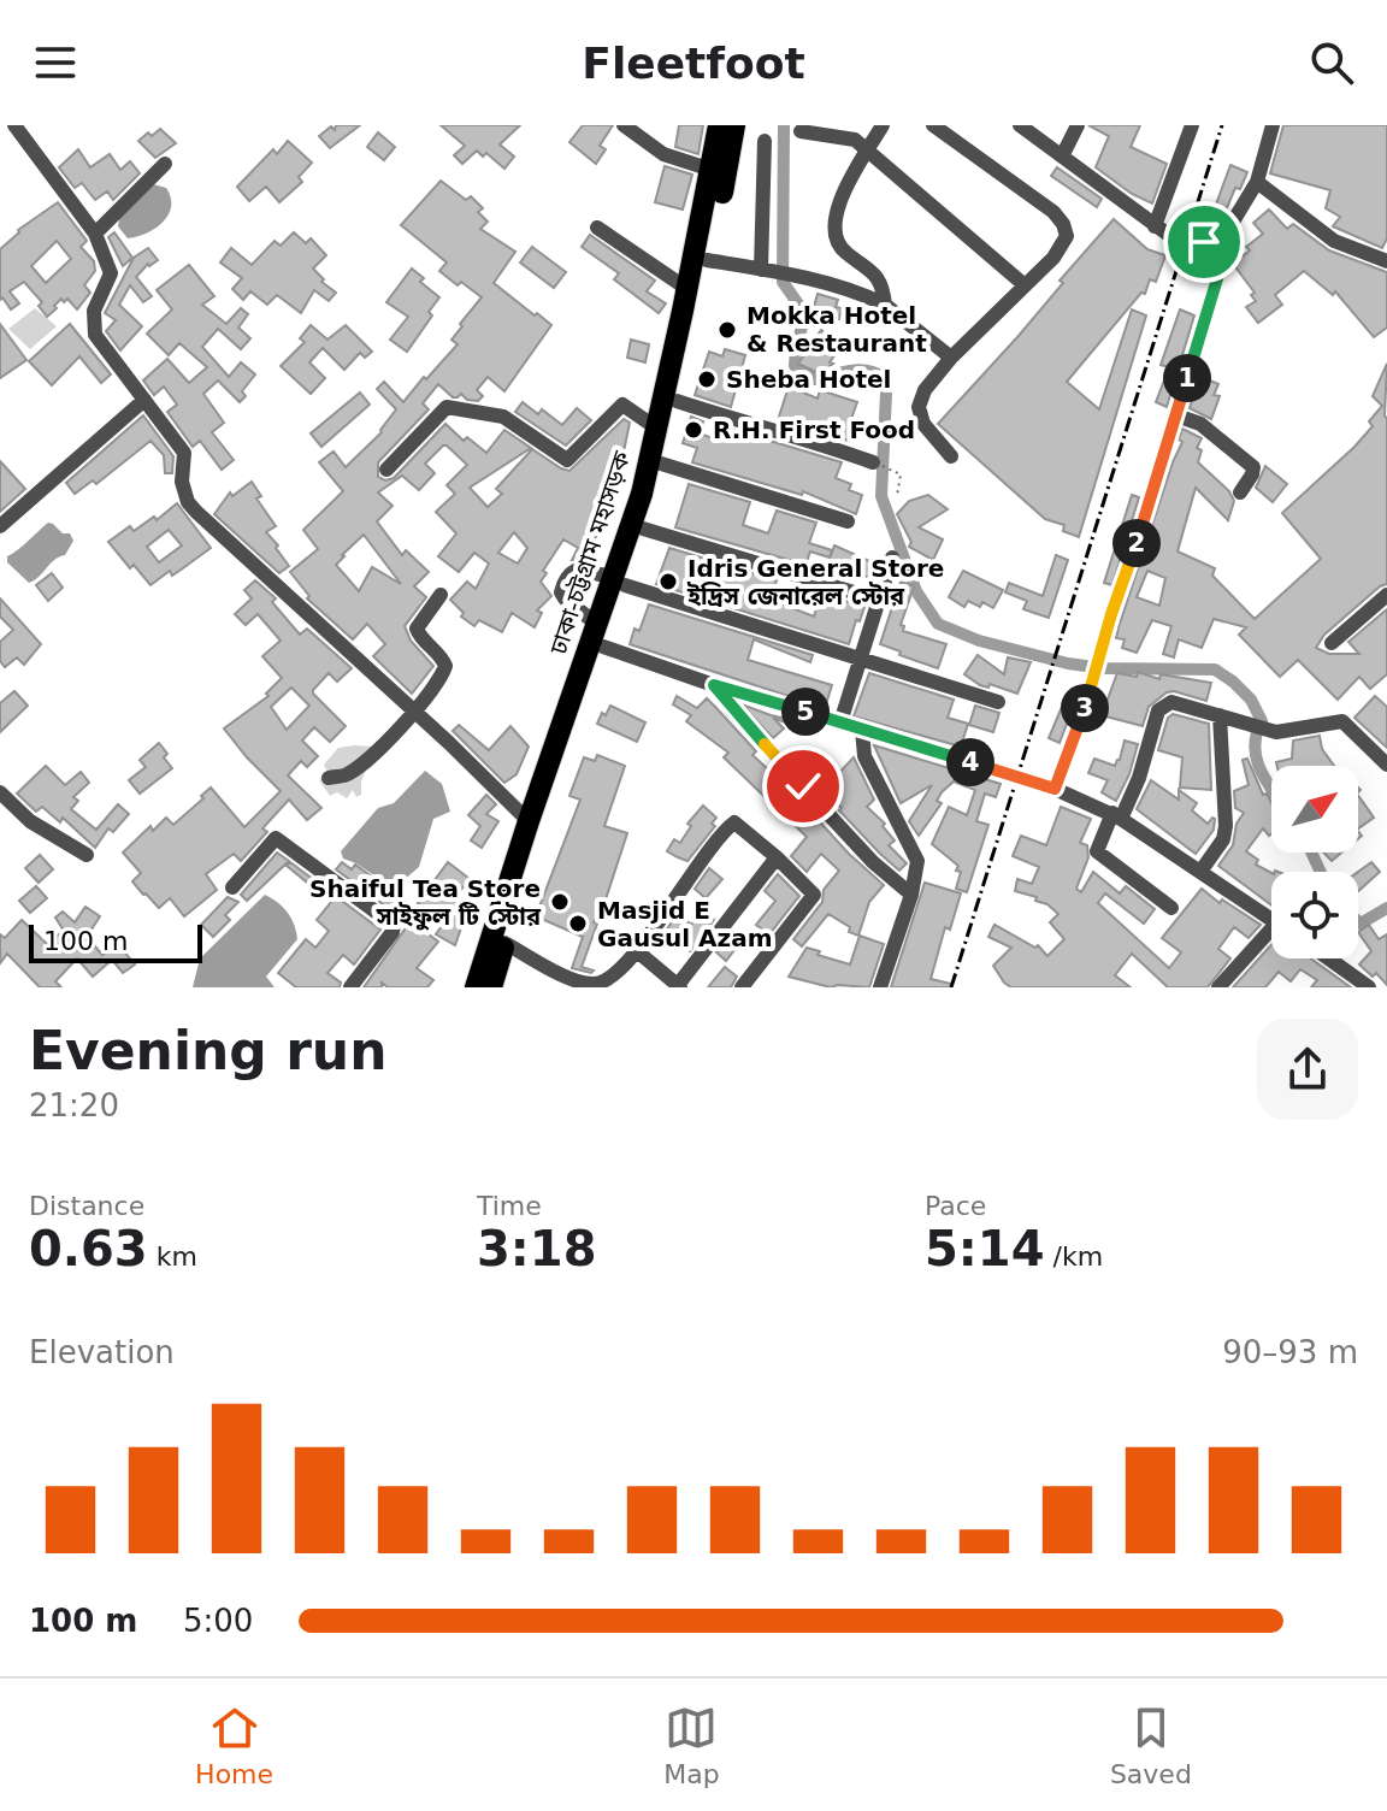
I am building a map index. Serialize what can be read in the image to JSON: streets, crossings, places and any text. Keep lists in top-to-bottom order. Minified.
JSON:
{"streets":{"highway":["ঢাকা-চট্টগ্রাম মহাসড়ক"]},"places":["Mokka Hotel & Restaurant","Sheba Hotel","R.H. First Food","Idris General Store ইদ্রিস জেনারেল স্টোর","Shaiful Tea Store সাইফুল টি স্টোর","Masjid E Gausul Azam"],"scale_bar":"100 m","north":"top right","page":{"header":"Fleetfoot","pins":["1","2","3","5","4"],"scale":"100 m","heading":["Evening run","21:20"],"stats":[["Distance","0.63 km"],["Time","3:18"],["Pace","5:14 /km"]],"chart":["Elevation","90–93 m"],"list":[{"name":"100 m","note":"5:00"}],"tabs":["Home","Map","Saved"]}}
